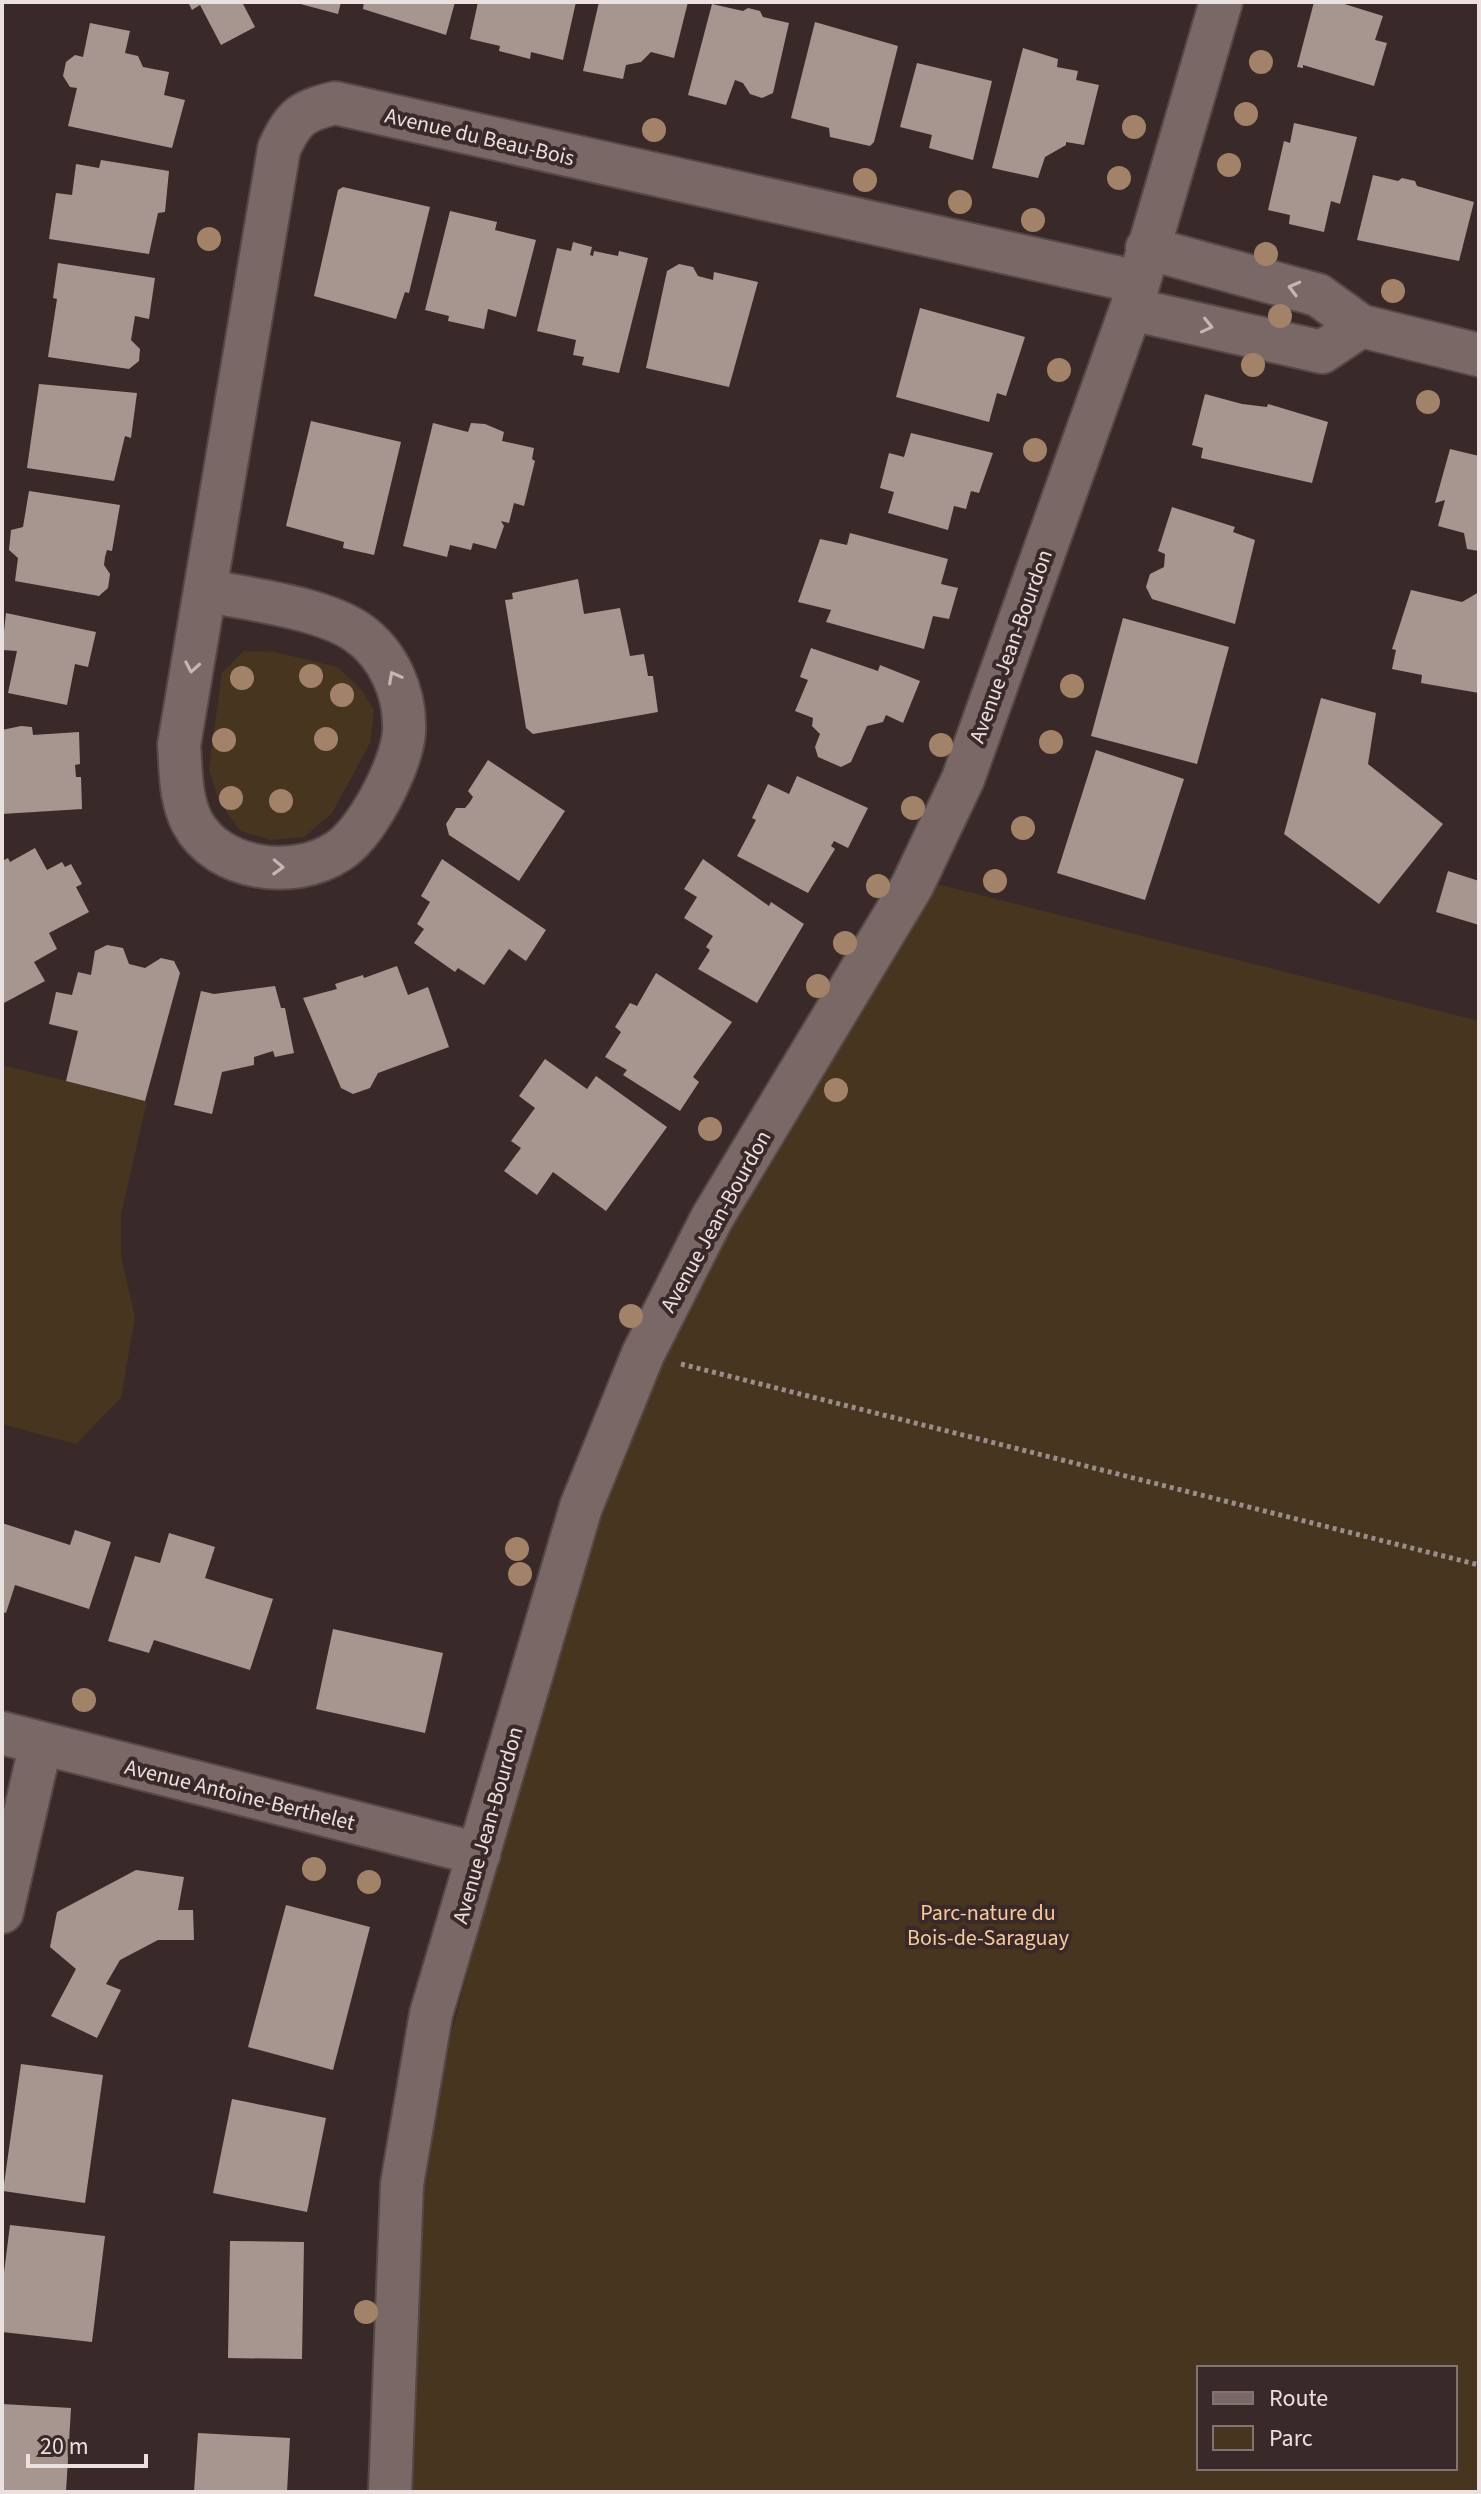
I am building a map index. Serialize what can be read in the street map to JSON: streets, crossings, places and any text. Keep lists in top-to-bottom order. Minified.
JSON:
{"streets":{"street":["Avenue du Beau-Bois","Avenue Jean-Bourdon","Avenue Antoine-Berthelet"]},"crossings":[["Avenue du Beau-Bois","Avenue Jean-Bourdon"],["Avenue Jean-Bourdon","Avenue Antoine-Berthelet"]],"parks":["Parc-nature du Bois-de-Saraguay"],"legend":["Route","Parc"],"scale_bar":"20 m"}
